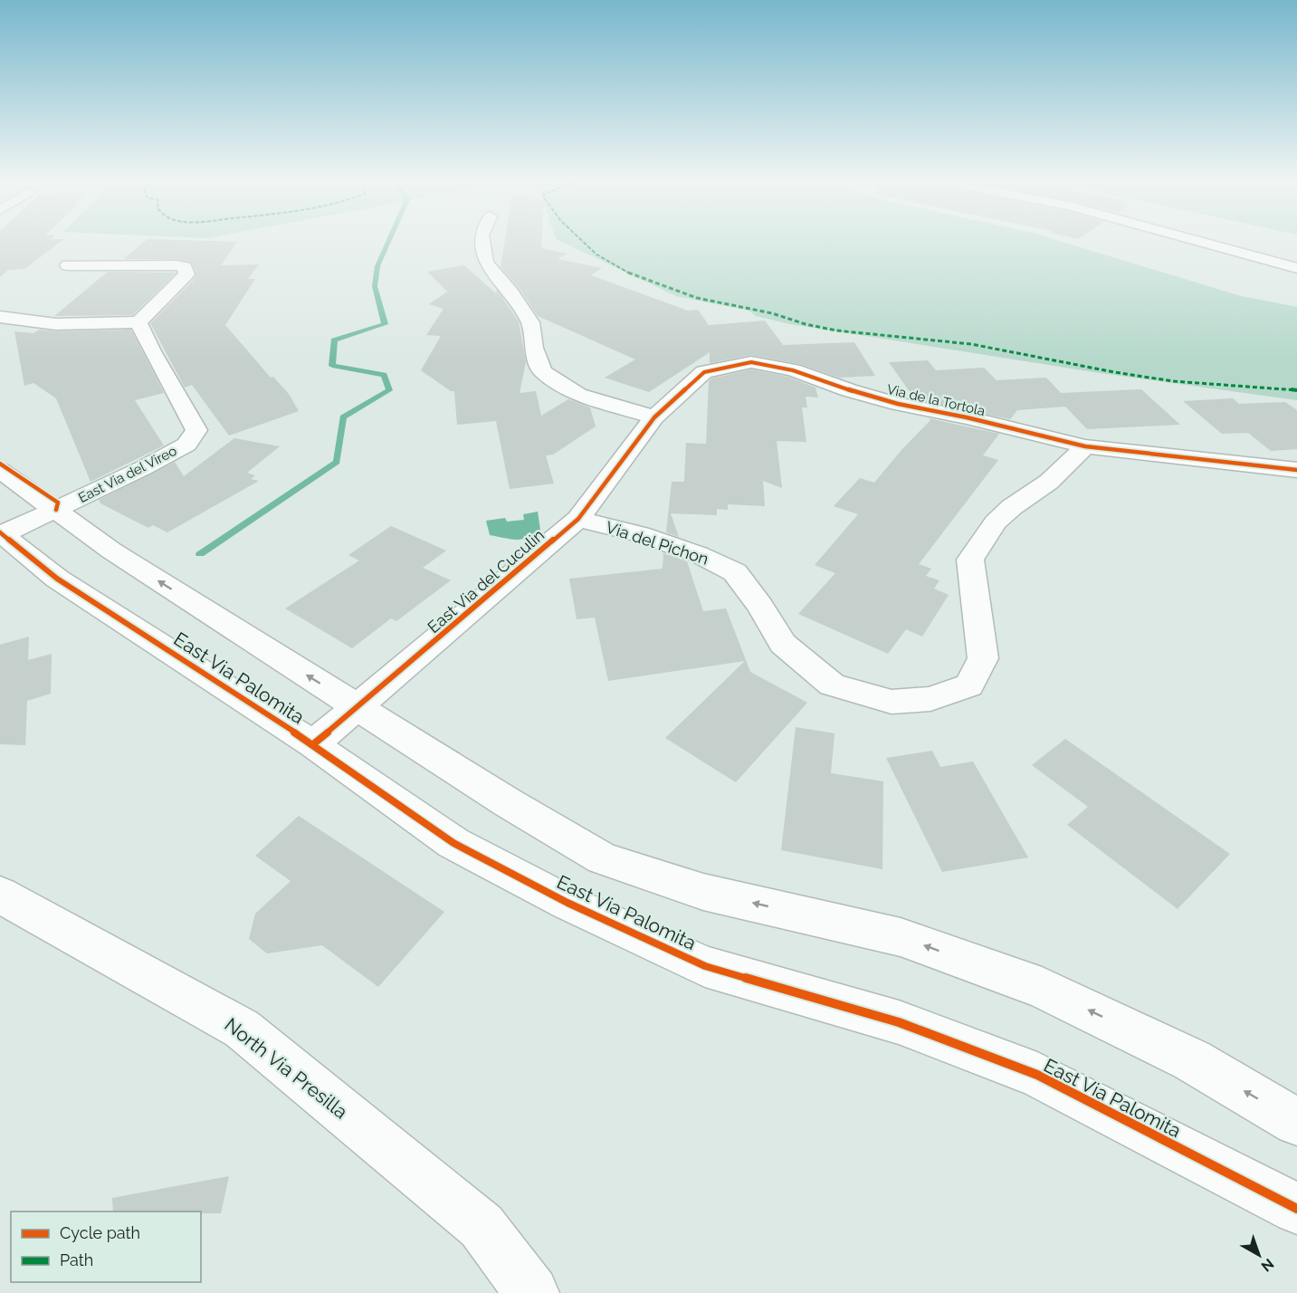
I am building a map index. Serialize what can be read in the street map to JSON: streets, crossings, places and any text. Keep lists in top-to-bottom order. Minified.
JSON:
{"streets":{"street":["Via de la Tortola","East Via del Vireo","Via del Pichon","East Via del Cuculin","East Via Palomita","North Via Presilla"]},"crossings":[["Via de la Tortola","Via del Pichon"],["Via de la Tortola","East Via del Cuculin"],["East Via del Vireo","East Via Palomita"],["Via del Pichon","East Via del Cuculin"],["East Via del Cuculin","East Via Palomita"]],"legend":["Cycle path","Path"],"north":"bottom right"}
